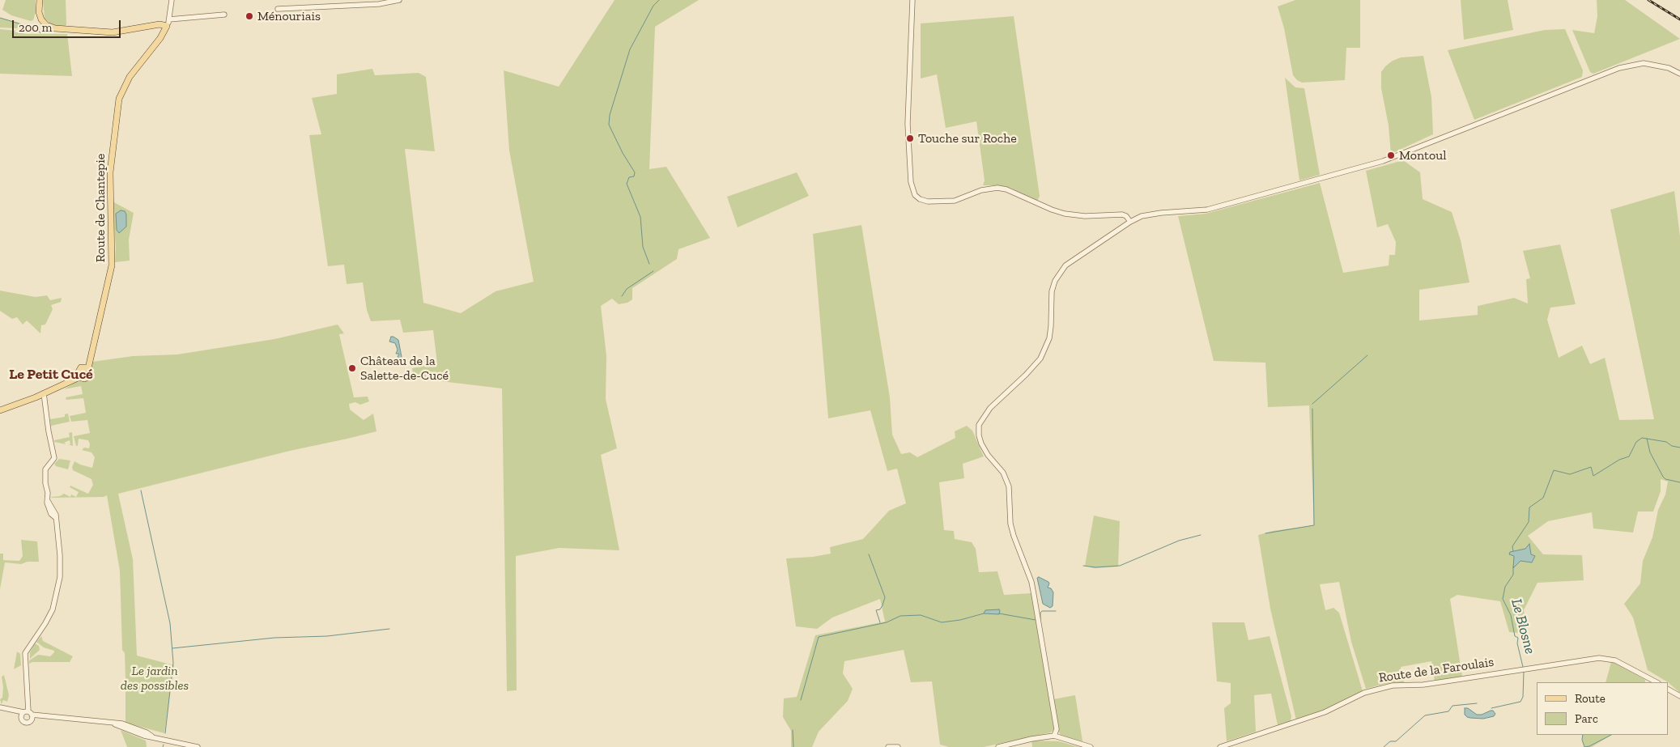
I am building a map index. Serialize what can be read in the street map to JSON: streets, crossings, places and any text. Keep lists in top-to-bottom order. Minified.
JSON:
{"streets":{"main road":["Route de Chantepie"],"street":["Route de la Faroulais"]},"districts":["Le Petit Cucé"],"water":["Le Blosne"],"parks":["Le jardin des possibles"],"places":["Ménouriais","Touche sur Roche","Montoul","Château de la Salette-de-Cucé"],"legend":["Route","Parc"],"scale_bar":"200 m"}
